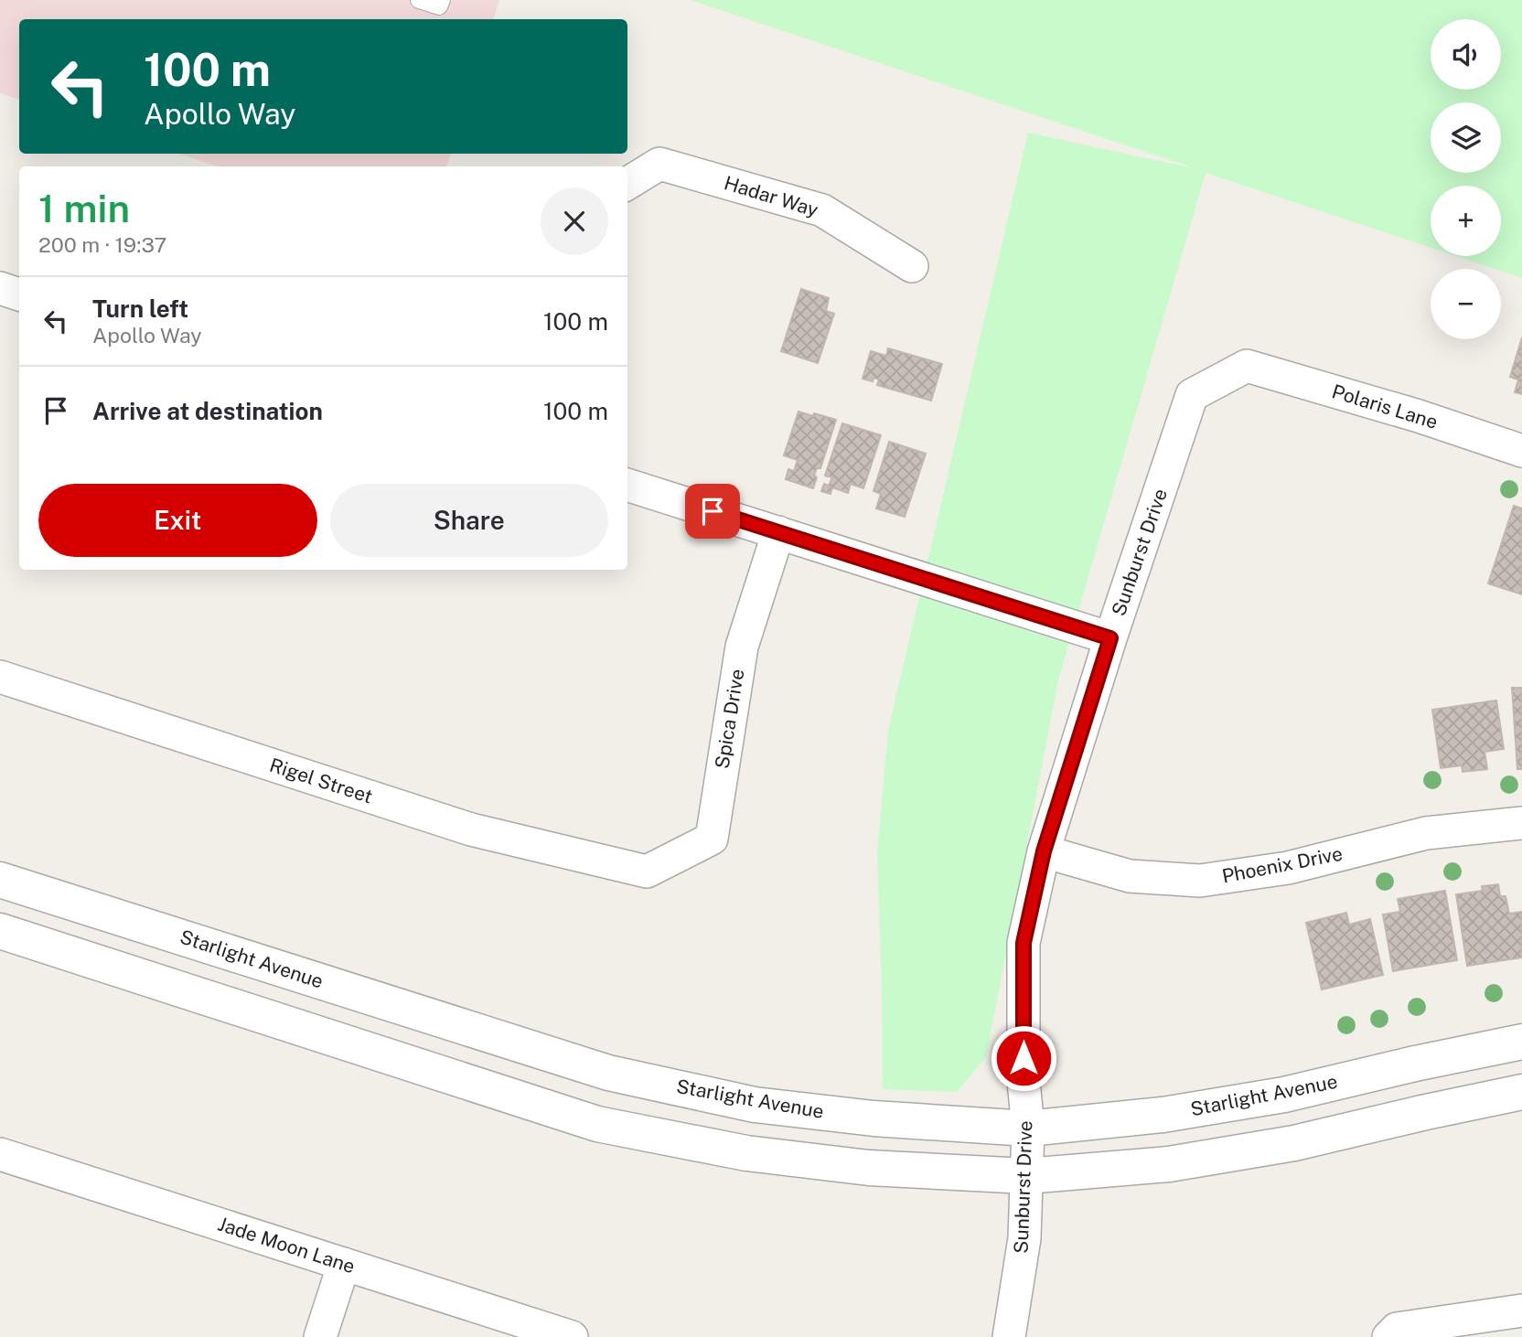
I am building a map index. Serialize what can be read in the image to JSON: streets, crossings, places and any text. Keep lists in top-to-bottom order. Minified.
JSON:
{"streets":{"street":["Hadar Way","Polaris Lane","Sunburst Drive","Spica Drive","Rigel Street","Phoenix Drive","Starlight Avenue","Jade Moon Lane"]},"crossings":[["Polaris Lane","Sunburst Drive"],["Sunburst Drive","Phoenix Drive"],["Sunburst Drive","Starlight Avenue"],["Spica Drive","Rigel Street"]],"page":{"map_buttons":["+","−"],"turn":["100 m","Apollo Way"],"heading":["1 min","200 m · 19:37"],"list":[{"name":"Turn left","note":"Apollo Way","value":"100 m"},{"name":"Arrive at destination","value":"100 m"}],"buttons":["Exit","Share"]}}
